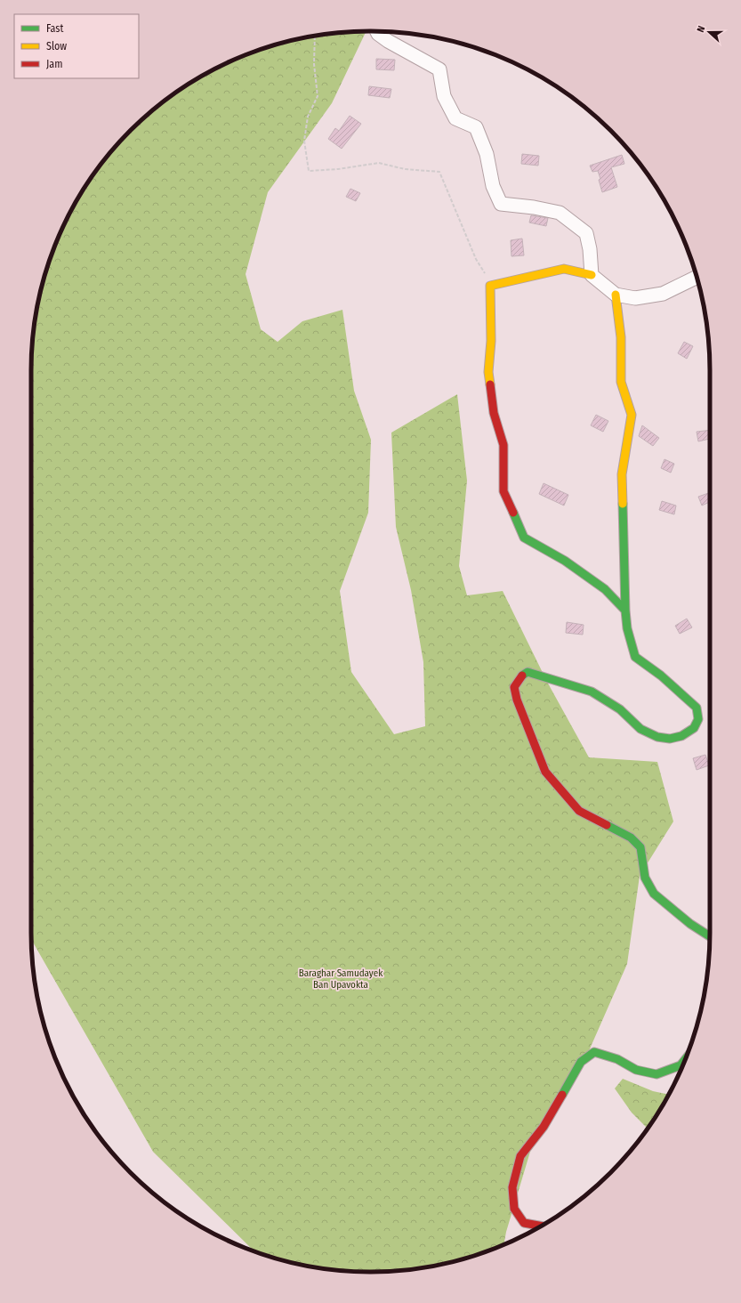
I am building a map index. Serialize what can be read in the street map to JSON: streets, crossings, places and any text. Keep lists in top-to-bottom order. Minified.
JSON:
{"parks":["Baraghar Samudayek Ban Upavokta"],"legend":["Fast","Slow","Jam"],"north":"left"}
